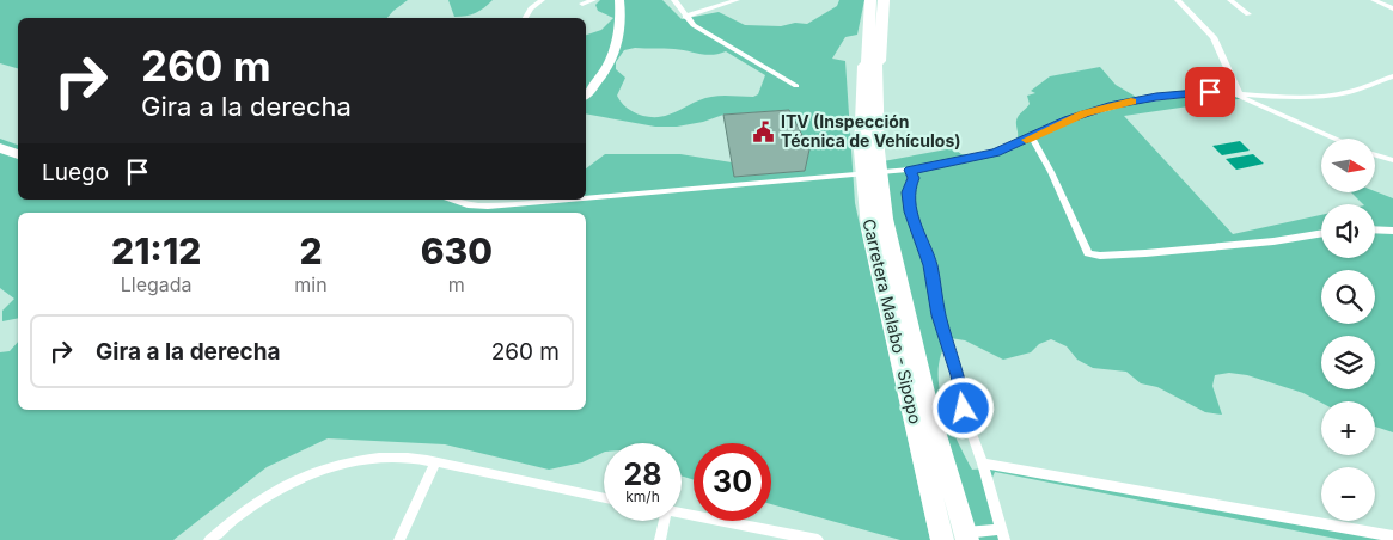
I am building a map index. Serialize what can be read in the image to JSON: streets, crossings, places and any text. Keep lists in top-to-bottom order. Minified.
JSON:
{"streets":{"highway":["Carretera Malabo - Sipopo"]},"places":{"public building":["ITV (Inspección Técnica de Vehículos)"]},"north":"right","page":{"turn":["260 m","Gira a la derecha"],"map_buttons":["+","−"],"then":"Luego","eta":["21:12","Llegada","2","min","630","m"],"list":[{"name":"Gira a la derecha","value":"260 m"}],"speed":"28 km/h","limit":"30"}}
